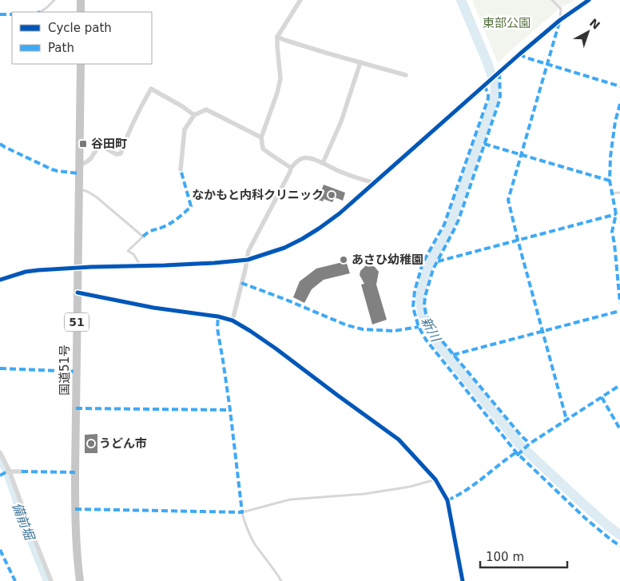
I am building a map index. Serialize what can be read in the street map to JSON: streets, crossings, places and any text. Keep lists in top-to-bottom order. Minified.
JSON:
{"streets":{"highway":["51","国道51号"]},"water":["新川","備前堀"],"parks":["東部公園"],"places":{"transit":["谷田町"],"other":["なかもと内科クリニック","あさひ幼稚園","うどん市"]},"legend":["Cycle path","Path"],"scale_bar":"100 m","north":"top right"}
